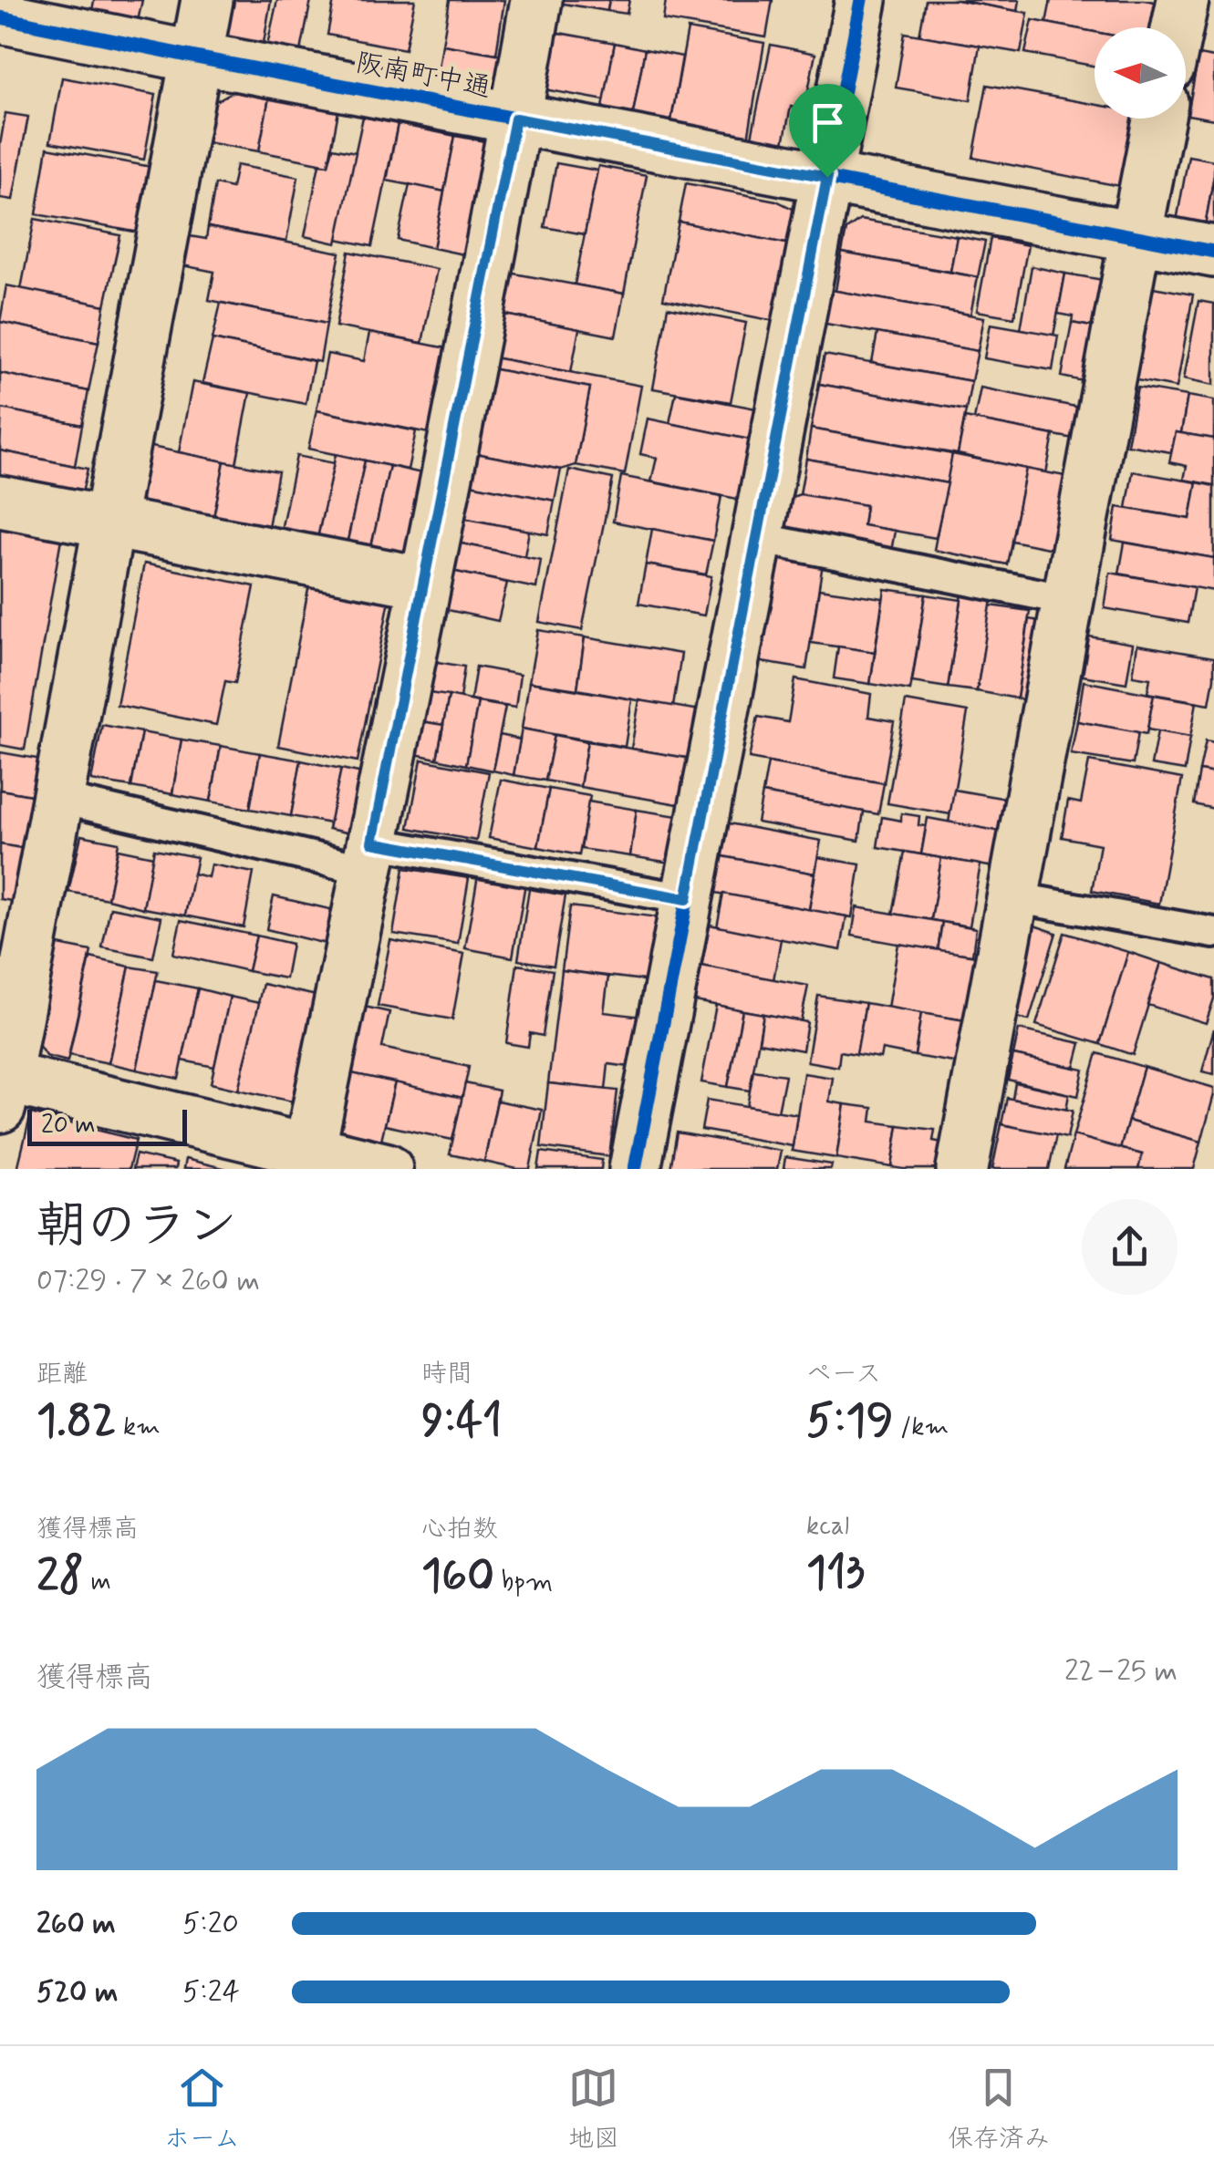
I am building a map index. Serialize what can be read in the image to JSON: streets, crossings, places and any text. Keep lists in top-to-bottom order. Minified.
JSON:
{"streets":{"street":["阪南町中通"]},"scale_bar":"20 m","north":"left","page":{"scale":"20 m","heading":["朝のラン","07:29 · 7 × 260 m"],"stats":[["距離","1.82 km"],["時間","9:41"],["ペース","5:19 /km"],["獲得標高","28 m"],["心拍数","160 bpm"],["kcal","113"]],"chart":["獲得標高","22–25 m"],"list":[{"name":"260 m","note":"5:20"},{"name":"520 m","note":"5:24"}],"tabs":["ホーム","地図","保存済み"]}}
